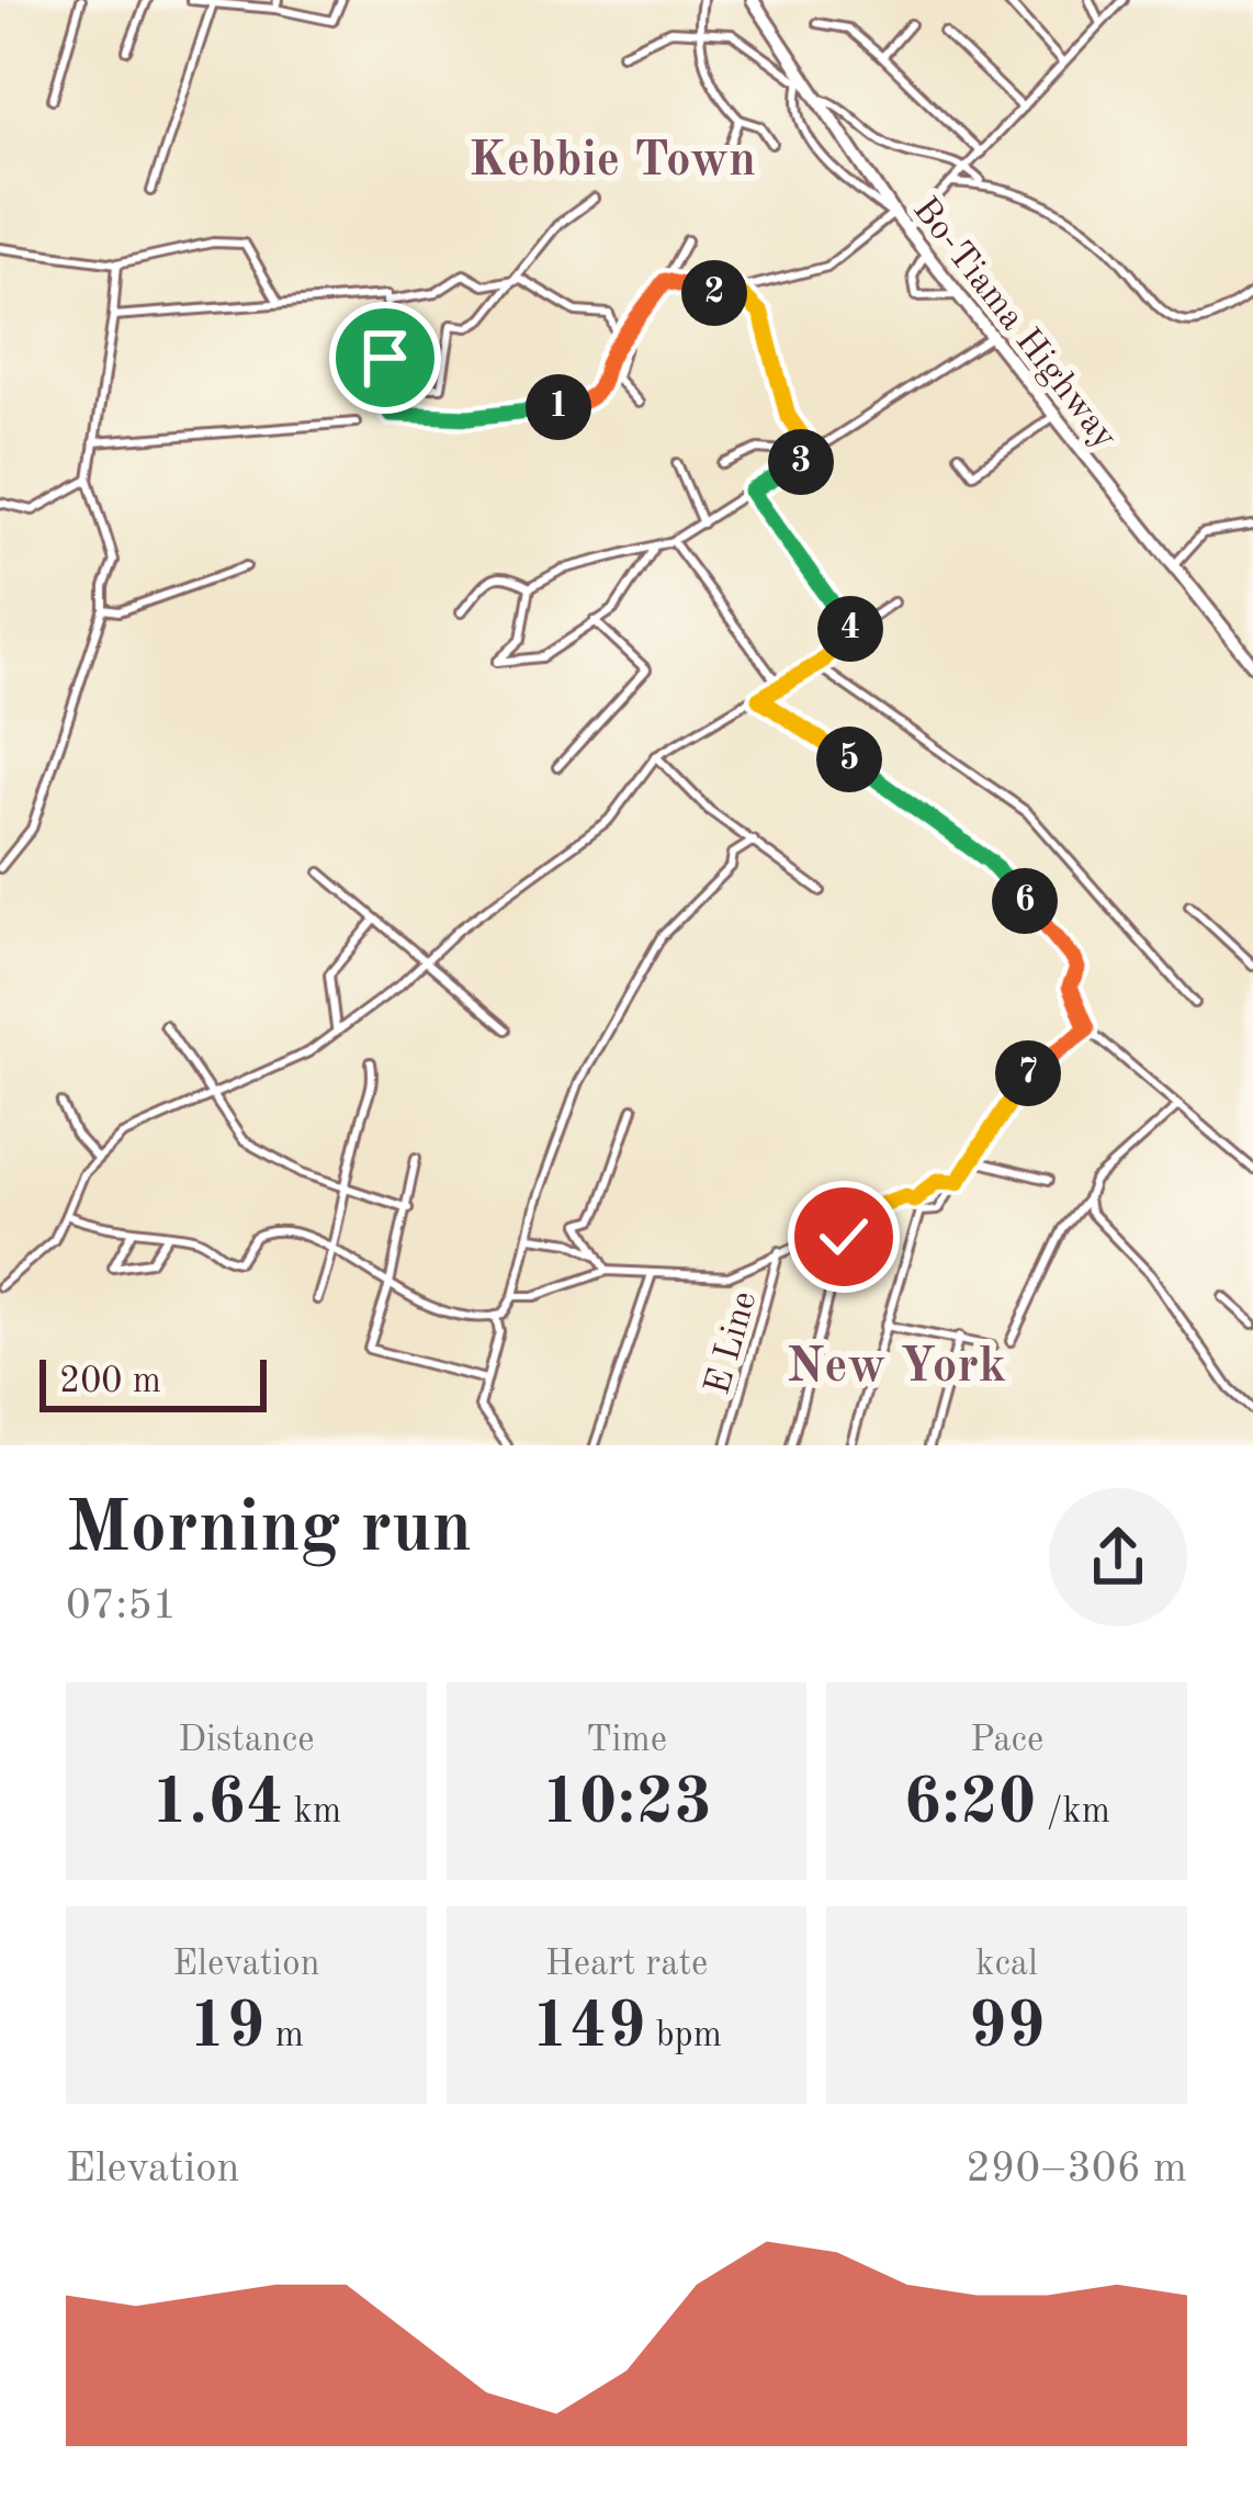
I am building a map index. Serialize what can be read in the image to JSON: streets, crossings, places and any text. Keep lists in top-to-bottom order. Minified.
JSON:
{"streets":{"highway":["Bo-Tiama Highway"],"street":["E Line"]},"districts":["Kebbie Town","New York"],"scale_bar":"200 m","page":{"pins":["2","1","3","4","5","6","7"],"scale":"200 m","heading":["Morning run","07:51"],"stats":[["Distance","1.64 km"],["Time","10:23"],["Pace","6:20 /km"],["Elevation","19 m"],["Heart rate","149 bpm"],["kcal","99"]],"chart":["Elevation","290–306 m"]}}
